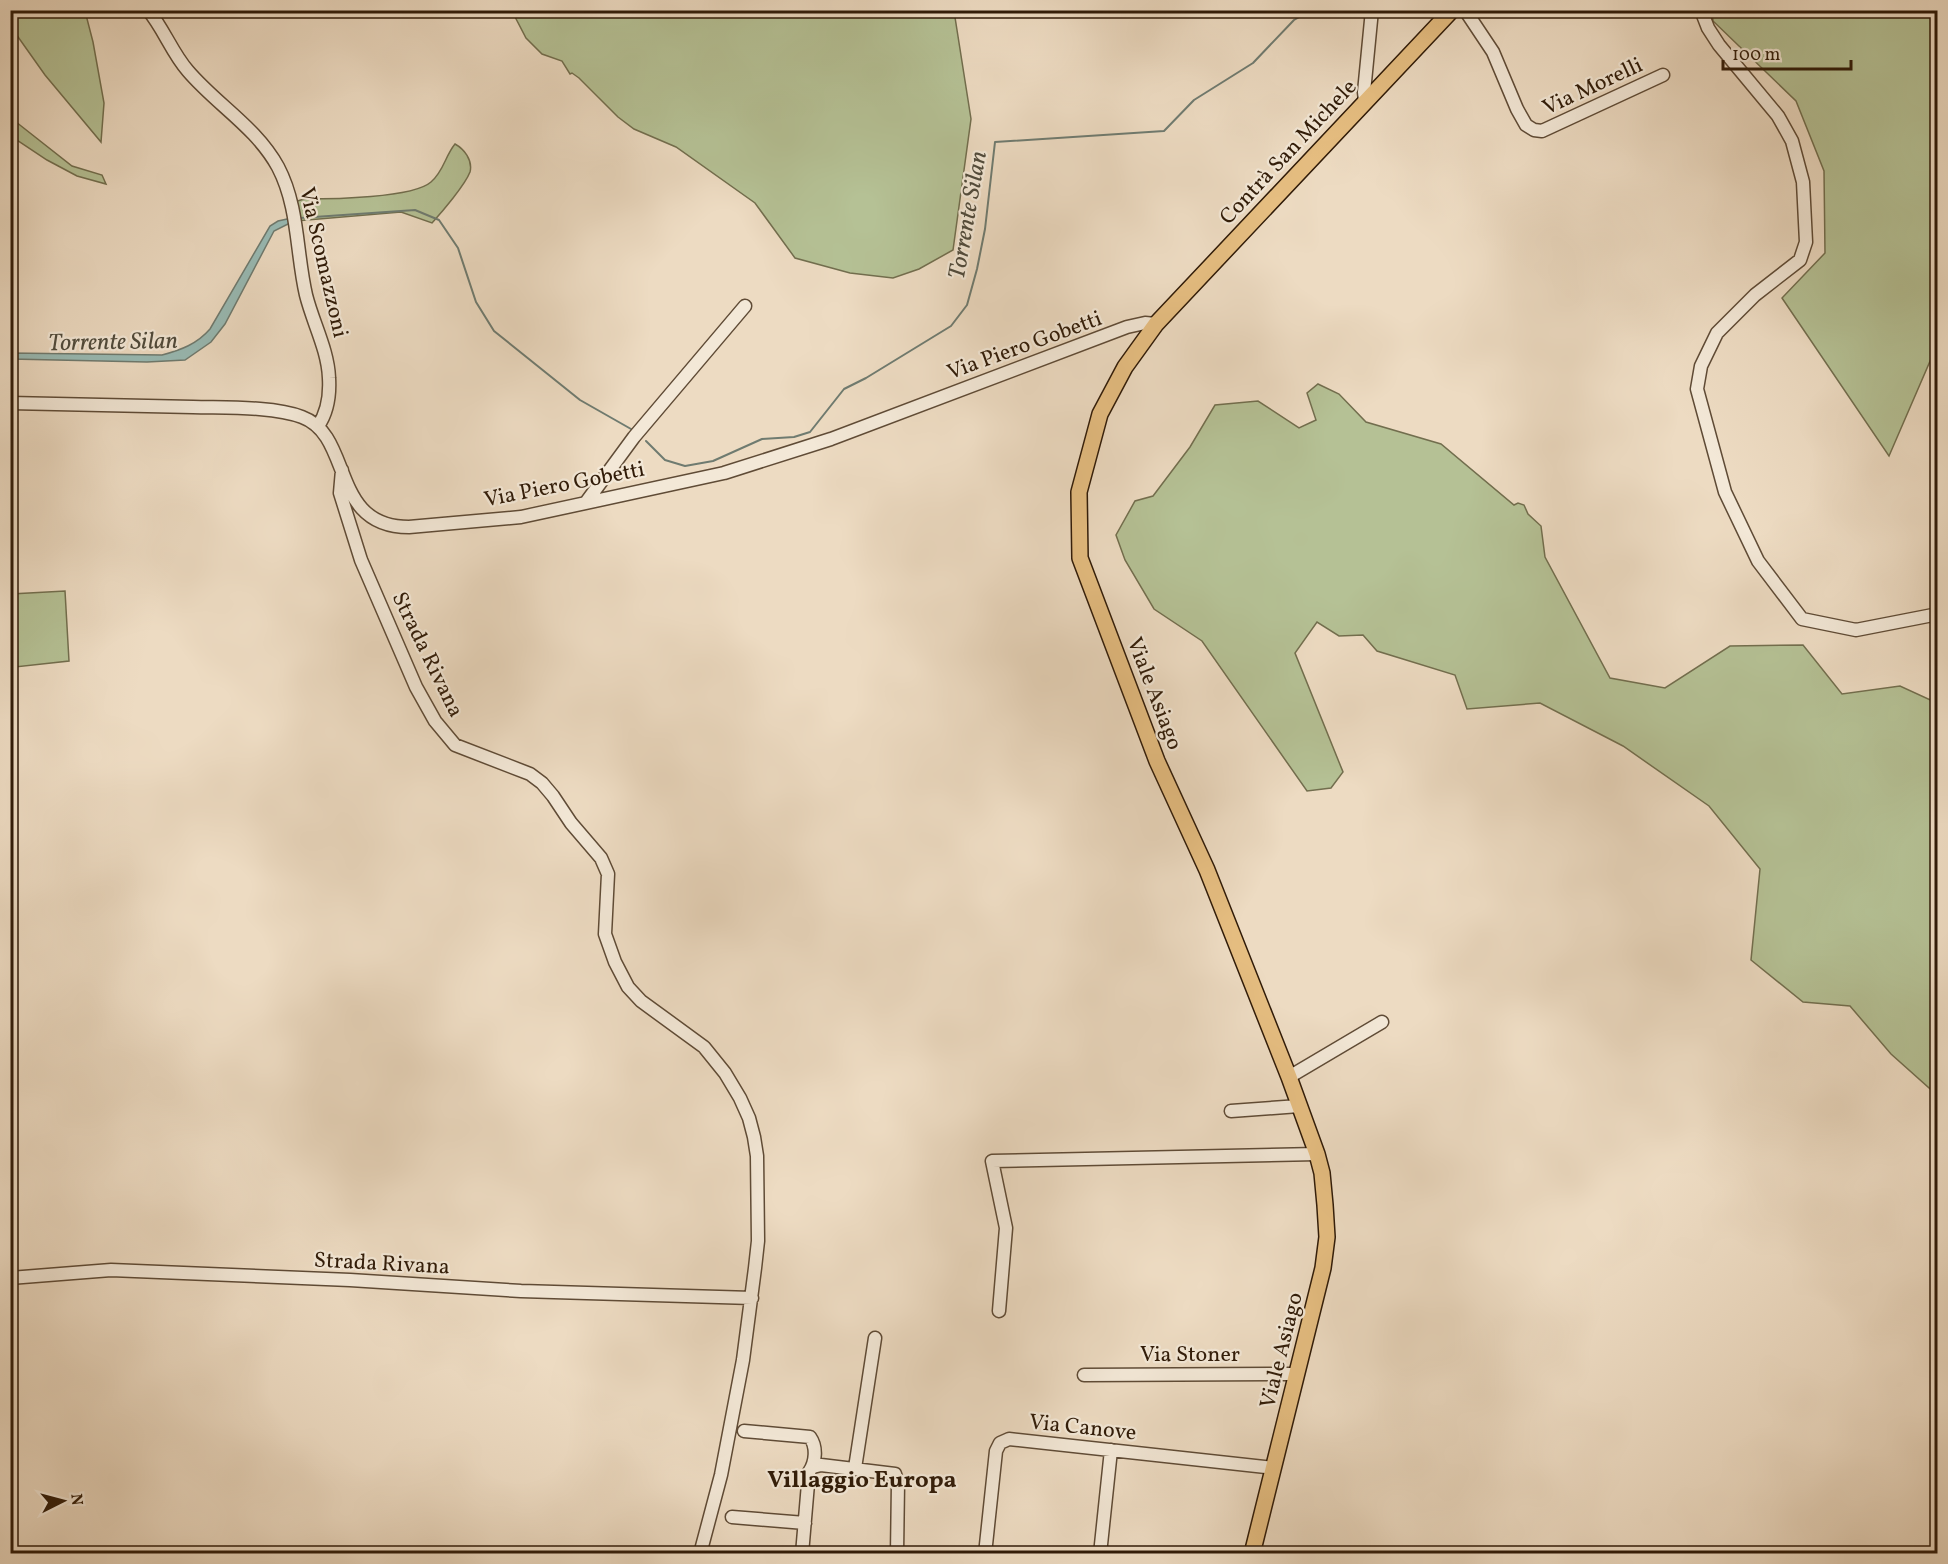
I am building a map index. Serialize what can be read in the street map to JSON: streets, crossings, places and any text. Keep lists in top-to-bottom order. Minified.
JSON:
{"streets":{"main road":["Contrà San Michele","Viale Asiago"],"street":["Via Morelli","Via Scomazzoni","Via Piero Gobetti","Strada Rivana","Via Stoner","Via Canove"]},"crossings":[["Contrà San Michele","Via Piero Gobetti"],["Contrà San Michele","Viale Asiago"],["Via Scomazzoni","Via Piero Gobetti"],["Via Piero Gobetti","Strada Rivana"],["Via Piero Gobetti","Viale Asiago"],["Viale Asiago","Via Stoner"],["Viale Asiago","Via Canove"]],"districts":["Villaggio Europa"],"water":["Torrente Silan"],"scale_bar":"100 m","north":"right"}
